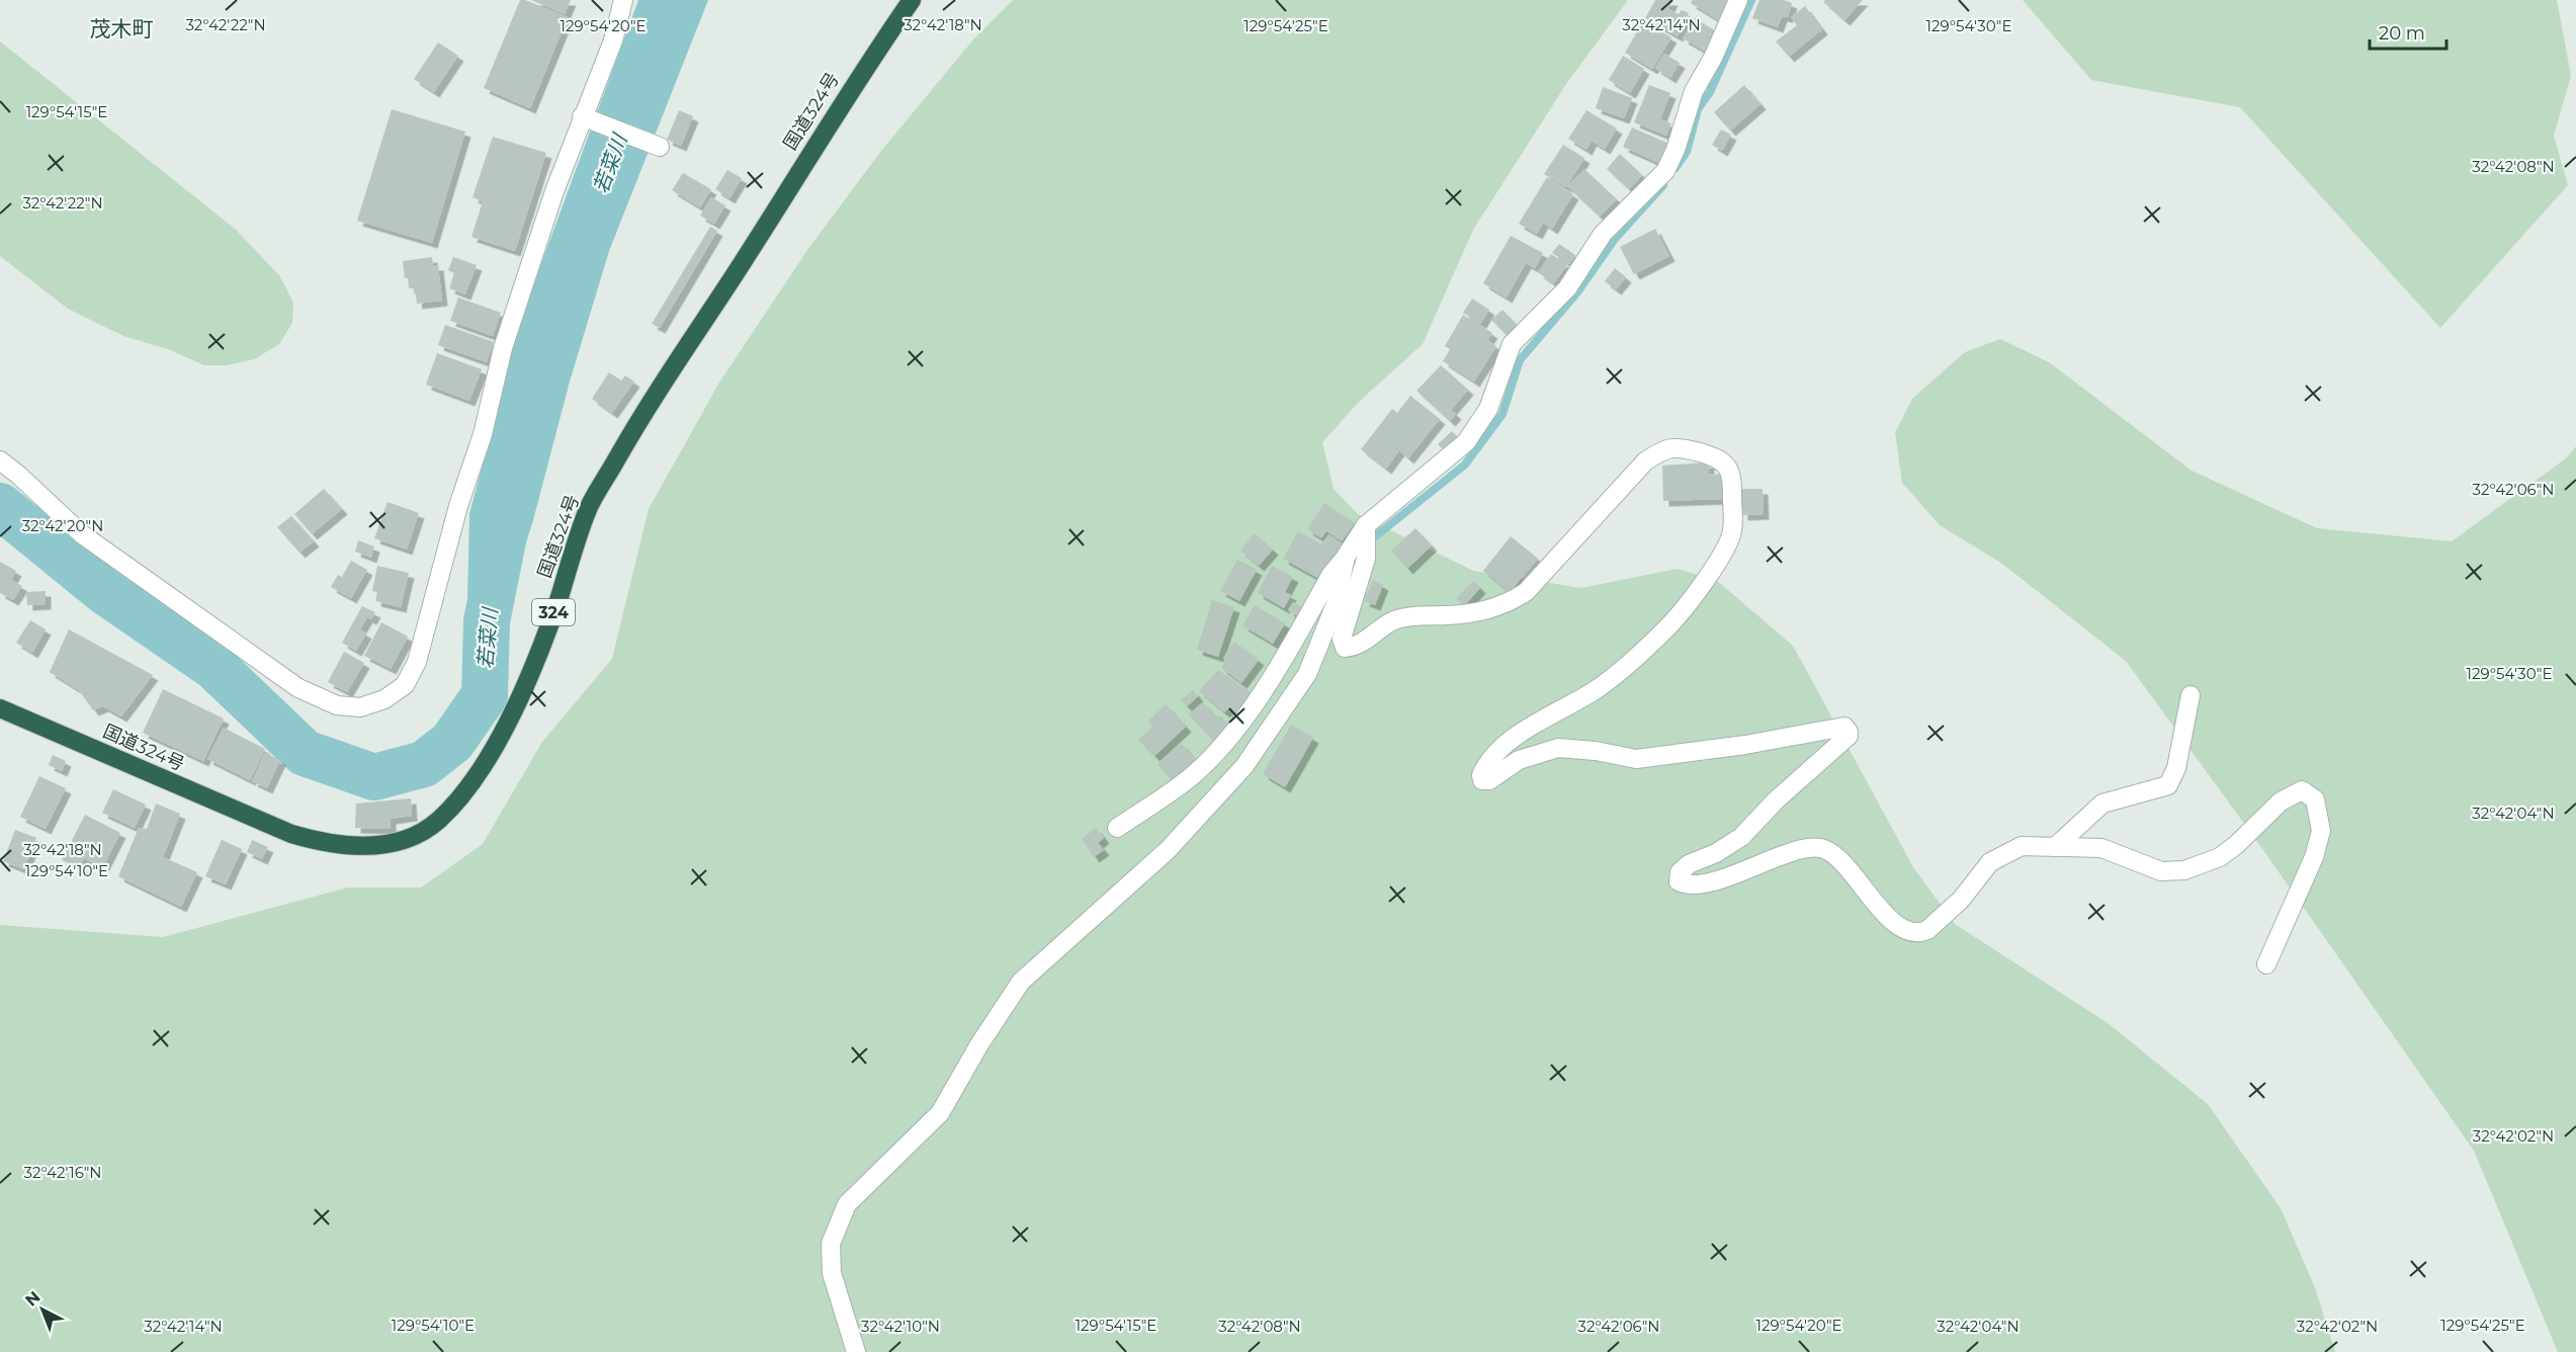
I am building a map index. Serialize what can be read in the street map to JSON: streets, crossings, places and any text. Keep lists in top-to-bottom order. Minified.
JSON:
{"streets":{"highway":["国道324号","324"]},"districts":["茂木町"],"water":["若菜川"],"scale_bar":"20 m","north":"top left","coordinates":["32°42'18\"N","32°42'14\"N","32°42'22\"N","129°54'20\"E","129°54'25\"E","129°54'30\"E","129°54'15\"E","32°42'08\"N","32°42'06\"N","32°42'20\"N","32°42'04\"N","129°54'10\"E","32°42'02\"N","32°42'16\"N","32°42'10\"N"]}
